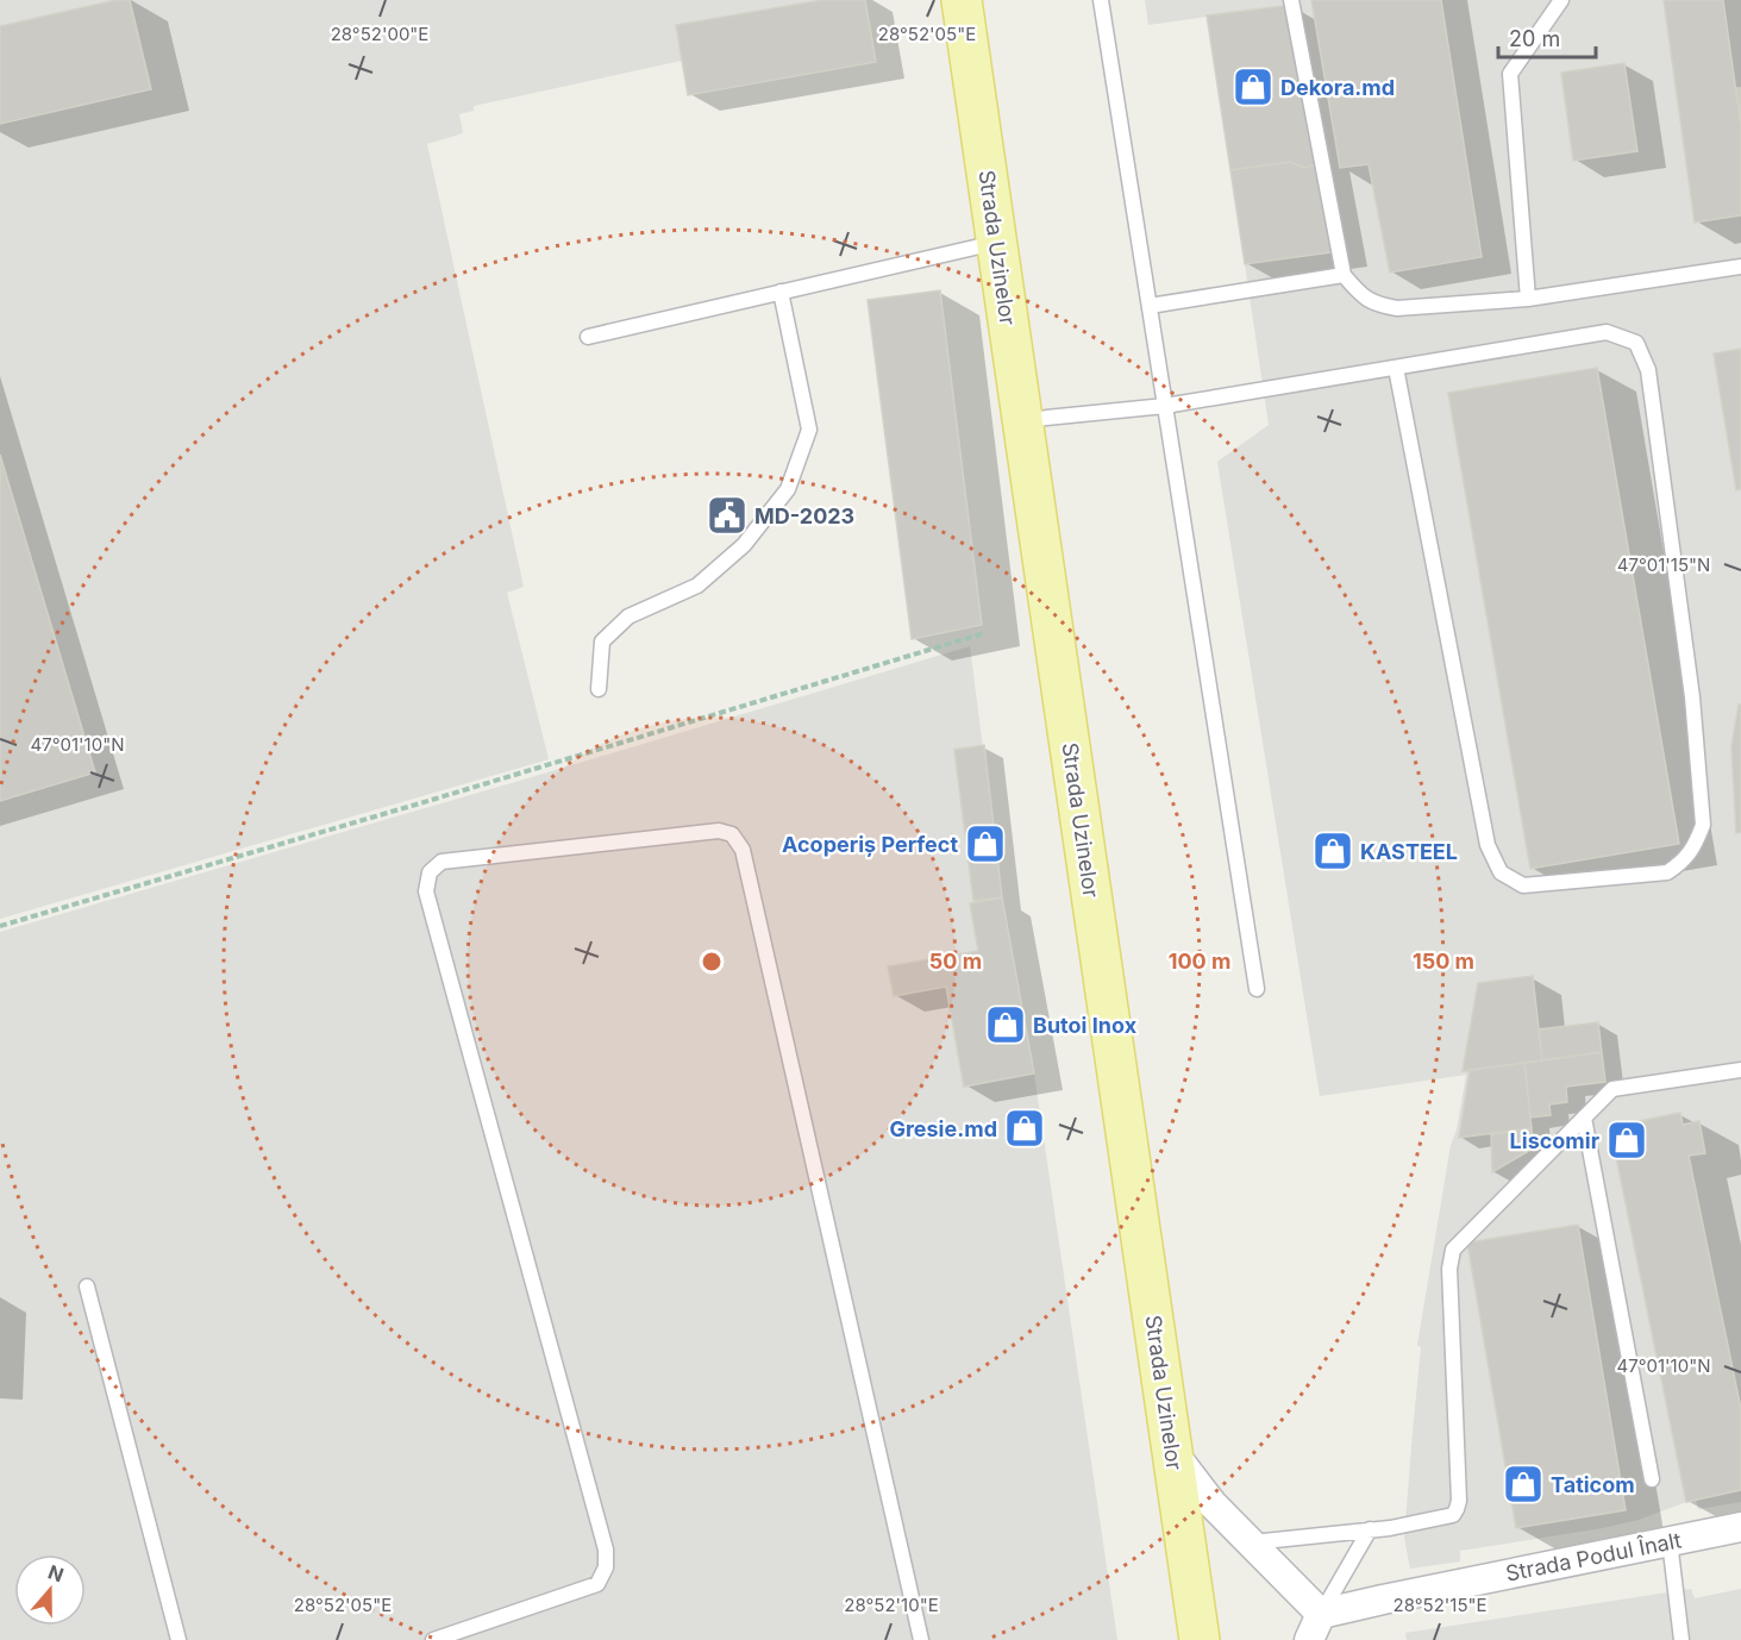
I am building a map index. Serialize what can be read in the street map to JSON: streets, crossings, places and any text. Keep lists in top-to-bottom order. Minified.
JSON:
{"streets":{"main road":["Strada Uzinelor"],"street":["Strada Podul Înalt"]},"places":{"shop":["Dekora.md","Acoperiș Perfect","KASTEEL","Butoi Inox","Gresie.md","Liscomir","Taticom"],"public building":["MD-2023"]},"scale_bar":"20 m","north":"top","coordinates":["28°52'00\"E","28°52'05\"E","47°01'15\"N","47°01'10\"N","28°52'10\"E","28°52'15\"E"],"rings":["50 m","100 m","150 m"]}
